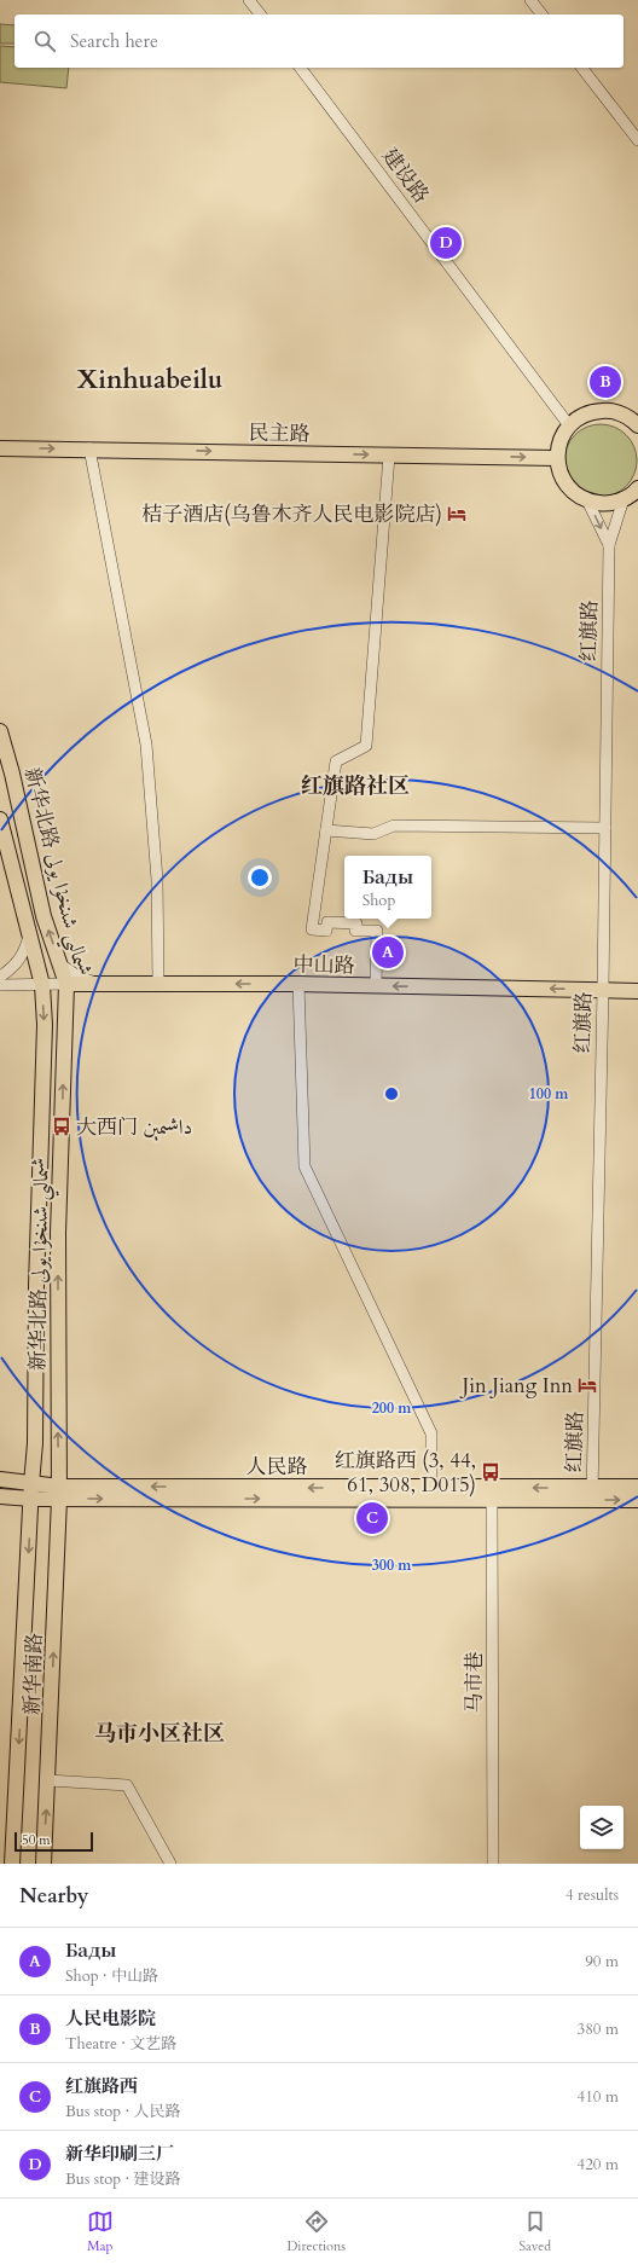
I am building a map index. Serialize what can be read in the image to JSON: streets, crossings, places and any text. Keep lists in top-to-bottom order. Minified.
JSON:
{"streets":{"main road":["民主路","新华北路 شىمالىي شىنخۇا يولى","中山路","人民路","新华南路"],"street":["建设路","红旗路","马市巷"]},"crossings":[["红旗路","中山路"],["红旗路","人民路"],["新华北路 شىمالىي شىنخۇا يولى","中山路"],["新华北路 شىمالىي شىنخۇا يولى","人民路"],["新华北路 شىمالىي شىنخۇا يولى","新华南路"],["人民路","新华南路"],["人民路","马市巷"]],"one_way":["民主路","中山路"],"districts":["Xinhuabeilu","红旗路社区","马市小区社区"],"places":{"hotel":["桔子酒店(乌鲁木齐人民电影院店)","Jin Jiang Inn"],"bus stop":["大西门 داشىمېن","红旗路西 (3, 44, 61, 308, D015)"]},"scale_bar":"50 m","page":{"search":"Search here","pins":["D","B","A","C"],"popup":["Бады","Shop"],"scale":"50 m","heading":["Nearby","4 results"],"list":[{"mark":"A","name":"Бады","note":"Shop · 中山路","value":"90 m"},{"mark":"B","name":"人民电影院","note":"Theatre · 文艺路","value":"380 m"},{"mark":"C","name":"红旗路西","note":"Bus stop · 人民路","value":"410 m"},{"mark":"D","name":"新华印刷三厂","note":"Bus stop · 建设路","value":"420 m"}],"nav":["Map","Directions","Saved"]},"rings":["100 m","200 m","300 m"]}
